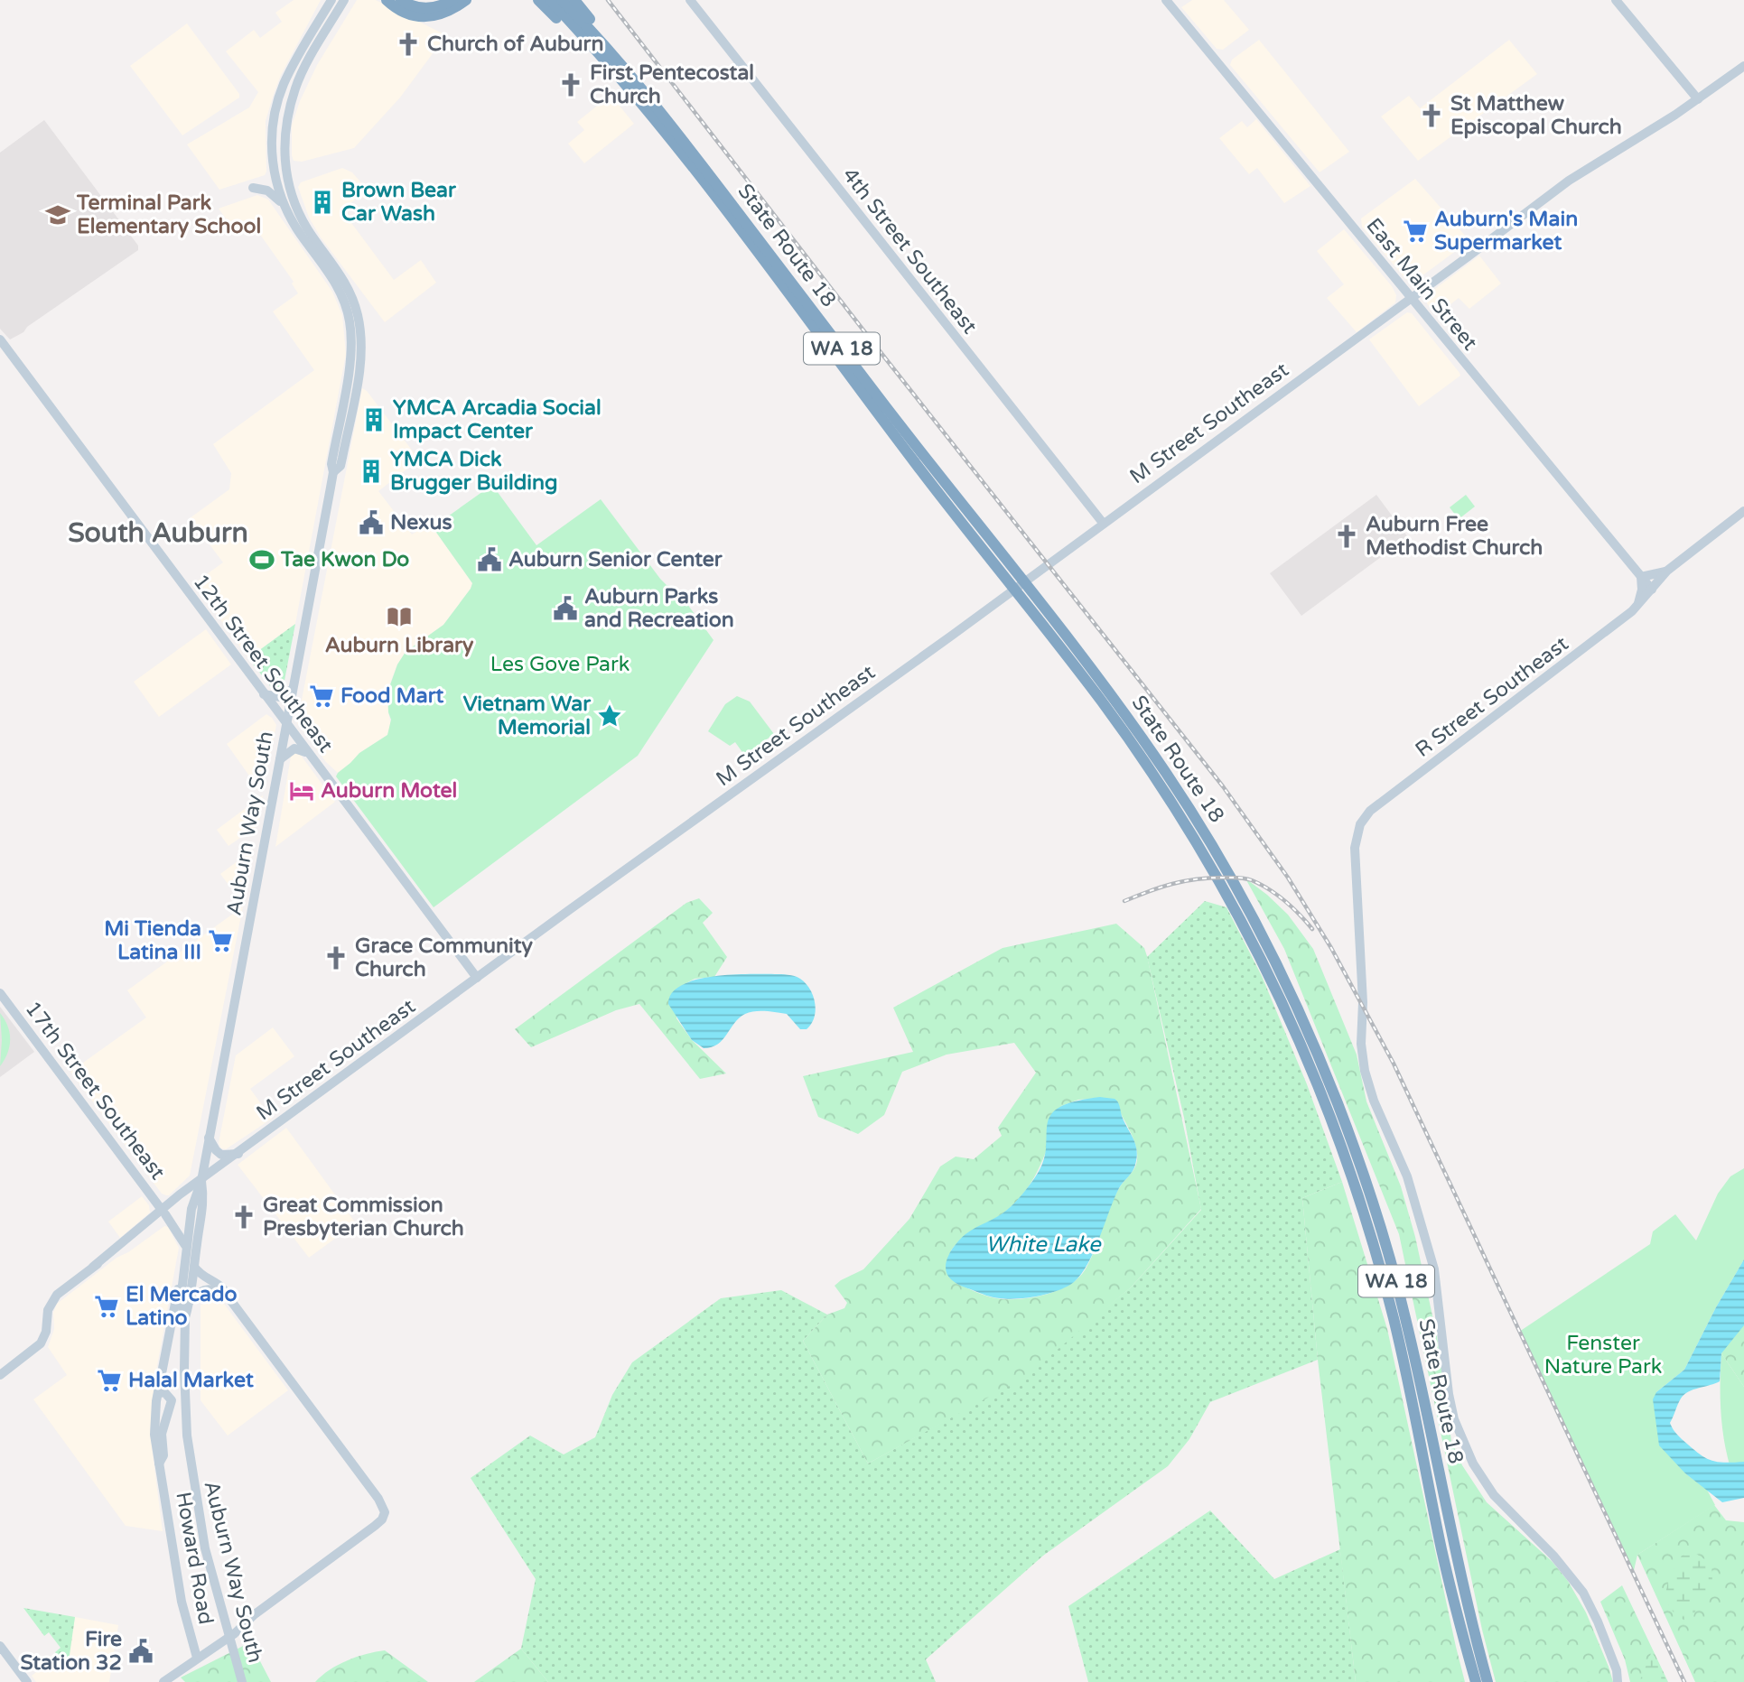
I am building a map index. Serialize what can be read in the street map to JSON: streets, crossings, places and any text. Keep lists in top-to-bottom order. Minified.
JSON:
{"streets":{"highway":["State Route 18","WA 18"],"main road":["4th Street Southeast","East Main Street","M Street Southeast","12th Street Southeast","R Street Southeast","Auburn Way South","17th Street Southeast","Howard Road"]},"crossings":[["4th Street Southeast","M Street Southeast"],["East Main Street","M Street Southeast"],["East Main Street","R Street Southeast"],["M Street Southeast","12th Street Southeast"],["M Street Southeast","Auburn Way South"],["M Street Southeast","17th Street Southeast"],["12th Street Southeast","Auburn Way South"],["Auburn Way South","17th Street Southeast"],["Auburn Way South","Howard Road"]],"districts":["South Auburn"],"water":["White Lake"],"parks":["Les Gove Park","Fenster Nature Park"],"places":{"church":["Church of Auburn","First Pentecostal Church","St Matthew Episcopal Church","Auburn Free Methodist Church","Grace Community Church","Great Commission Presbyterian Church"],"building":["Brown Bear Car Wash","YMCA Arcadia Social Impact Center","YMCA Dick Brugger Building"],"school or university":["Terminal Park Elementary School"],"supermarket":["Auburn's Main Supermarket","Food Mart","Mi Tienda Latina III","El Mercado Latino","Halal Market"],"public building":["Nexus","Auburn Senior Center","Auburn Parks and Recreation","Fire Station 32"],"sports":["Tae Kwon Do"],"library":["Auburn Library"],"place":["Vietnam War Memorial"],"hotel":["Auburn Motel"]}}
